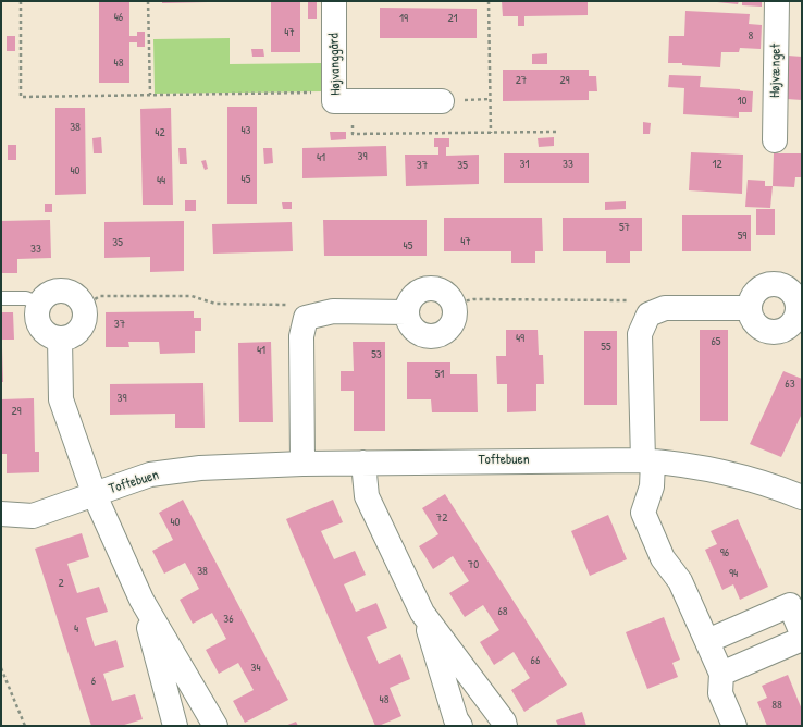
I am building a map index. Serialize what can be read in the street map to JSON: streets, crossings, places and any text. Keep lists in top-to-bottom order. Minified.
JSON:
{"streets":{"street":["Højvanggård","Højvænget","Toftebuen"]},"house_numbers":["46","19","21","47","8","48","27","29","10","38","43","42","39","41","31","33","12","37","35","40","45","44","57","59","47","35","45","33","37","49","65","55","41","53","51","63","39","29","72","40","96","70","38","94","2","68","36","4","66","34","6","48","88"]}
